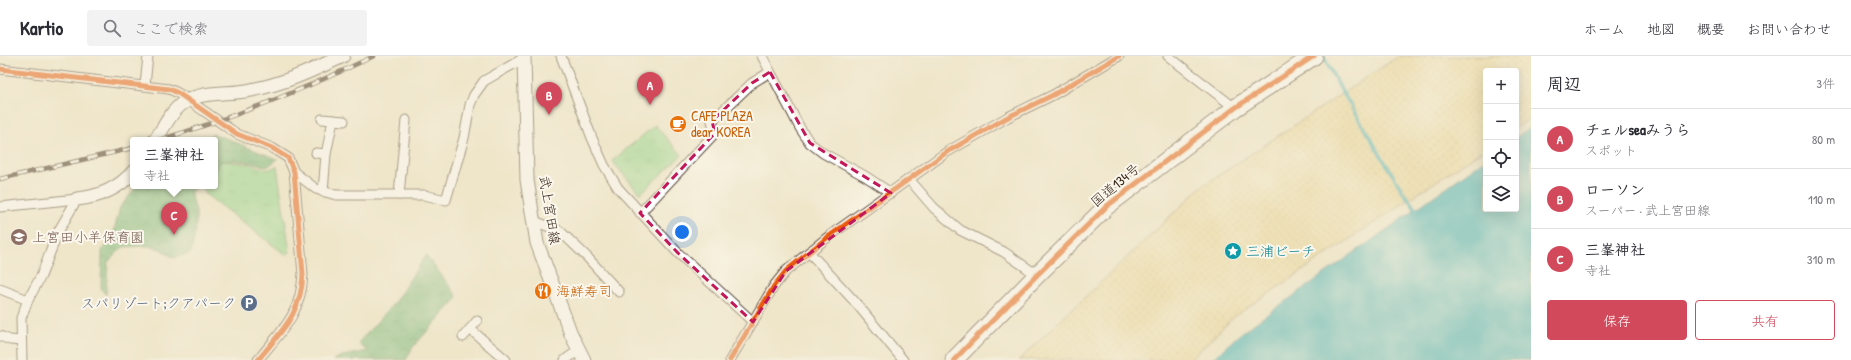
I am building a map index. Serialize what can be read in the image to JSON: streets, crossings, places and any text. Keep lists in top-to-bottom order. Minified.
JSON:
{"streets":{"highway":["国道134号"],"main road":["武上宮田線"]},"places":{"cafe":["CAFE PLAZA dear KOREA"],"school or university":["上宮田小羊保育園"],"place":["三浦ビーチ"],"restaurant":["海鮮寿司"],"parking":["スパリゾート;クアパーク"]},"page":{"header":"Kartio","search":"ここで検索","nav":["ホーム","地図","概要","お問い合わせ"],"heading":["周辺","3件"],"map_buttons":["+","−"],"pins":["A","B","C"],"list":[{"mark":"A","name":"チェルseaみうら","note":"スポット","value":"80 m"},{"mark":"B","name":"ローソン","note":"スーパー · 武上宮田線","value":"110 m"},{"mark":"C","name":"三峯神社","note":"寺社","value":"310 m"}],"popup":["三峯神社","寺社"],"buttons":["保存","共有"]}}
